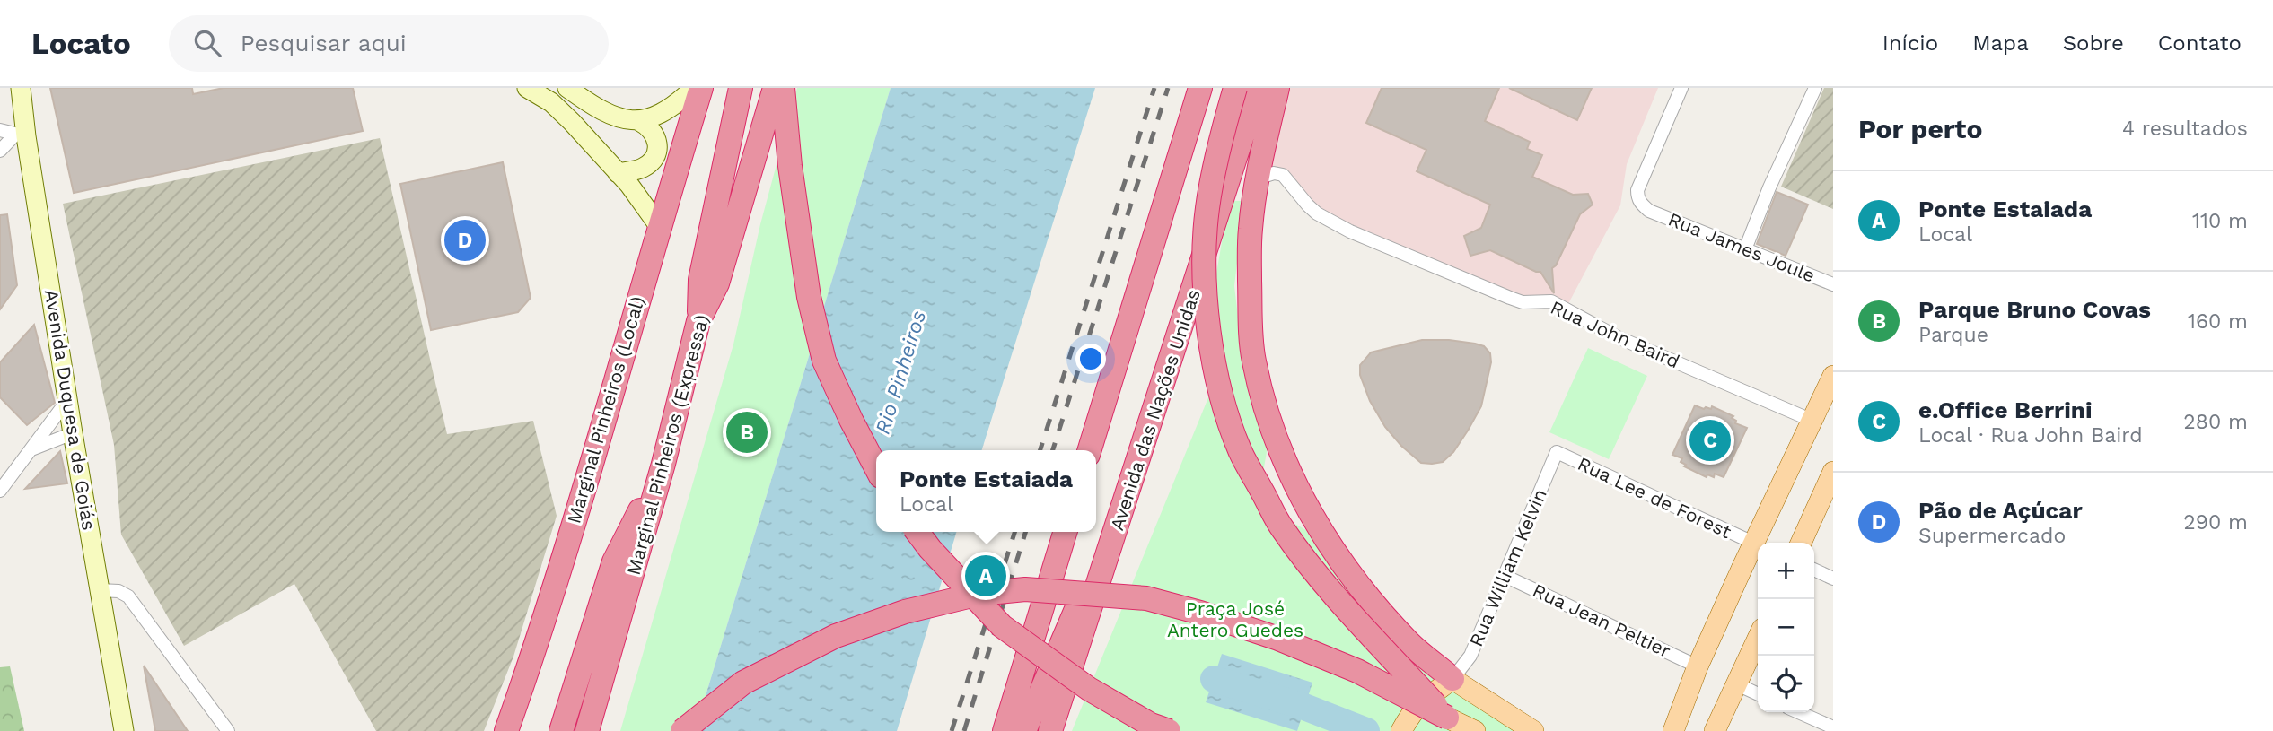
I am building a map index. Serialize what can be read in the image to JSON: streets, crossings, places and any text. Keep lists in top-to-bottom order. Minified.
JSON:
{"streets":{"highway":["Marginal Pinheiros (Local)","Avenida das Nações Unidas","Marginal Pinheiros (Expressa)"],"street":["Rua James Joule","Rua John Baird","Avenida Duquesa de Goiás","Rua Lee de Forest","Rua William Kelvin","Rua Jean Peltier"]},"crossings":[["Rua Lee de Forest","Rua William Kelvin"],["Rua William Kelvin","Rua Jean Peltier"]],"water":["Rio Pinheiros"],"parks":["Praça José Antero Guedes"],"page":{"header":"Locato","search":"Pesquisar aqui","nav":["Início","Mapa","Sobre","Contato"],"heading":["Por perto","4 resultados"],"list":[{"mark":"A","name":"Ponte Estaiada","note":"Local","value":"110 m"},{"mark":"B","name":"Parque Bruno Covas","note":"Parque","value":"160 m"},{"mark":"C","name":"e.Office Berrini","note":"Local · Rua John Baird","value":"280 m"},{"mark":"D","name":"Pão de Açúcar","note":"Supermercado","value":"290 m"}],"pins":["D","B","C","A"],"popup":["Ponte Estaiada","Local"],"map_buttons":["+","−"]}}
